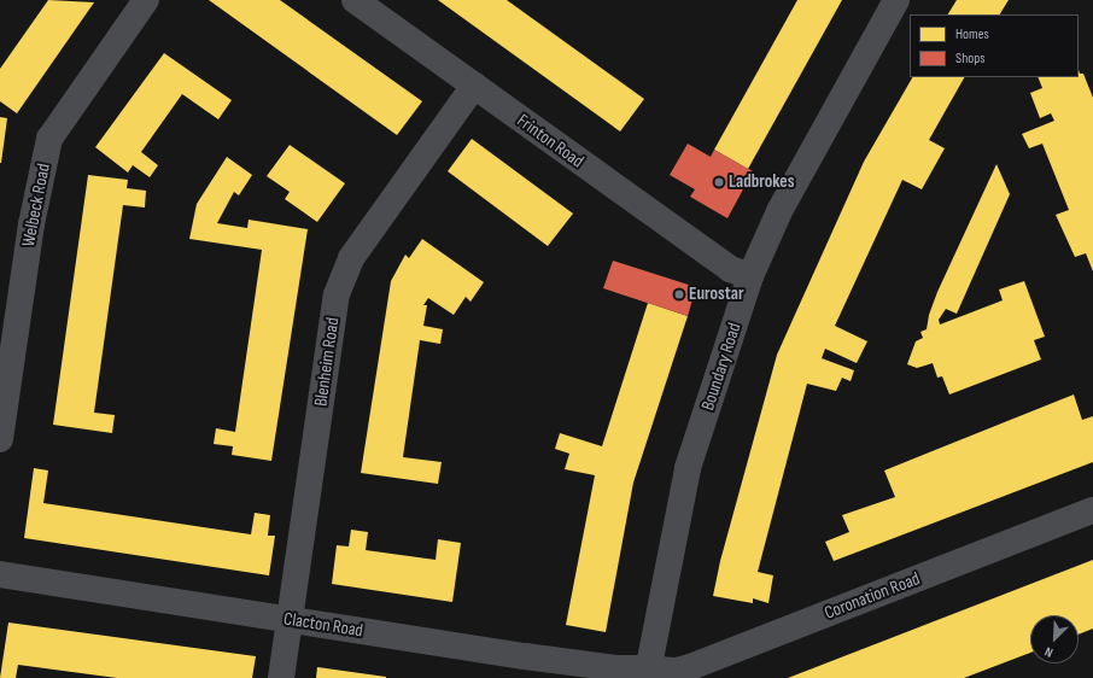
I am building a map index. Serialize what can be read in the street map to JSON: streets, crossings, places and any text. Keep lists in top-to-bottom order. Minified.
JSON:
{"streets":{"street":["Frinton Road","Welbeck Road","Blenheim Road","Boundary Road","Coronation Road","Clacton Road"]},"crossings":[["Frinton Road","Blenheim Road"],["Frinton Road","Boundary Road"],["Blenheim Road","Clacton Road"],["Boundary Road","Coronation Road"],["Boundary Road","Clacton Road"],["Coronation Road","Clacton Road"]],"places":["Ladbrokes","Eurostar"],"legend":["Homes","Shops"],"north":"bottom left"}
